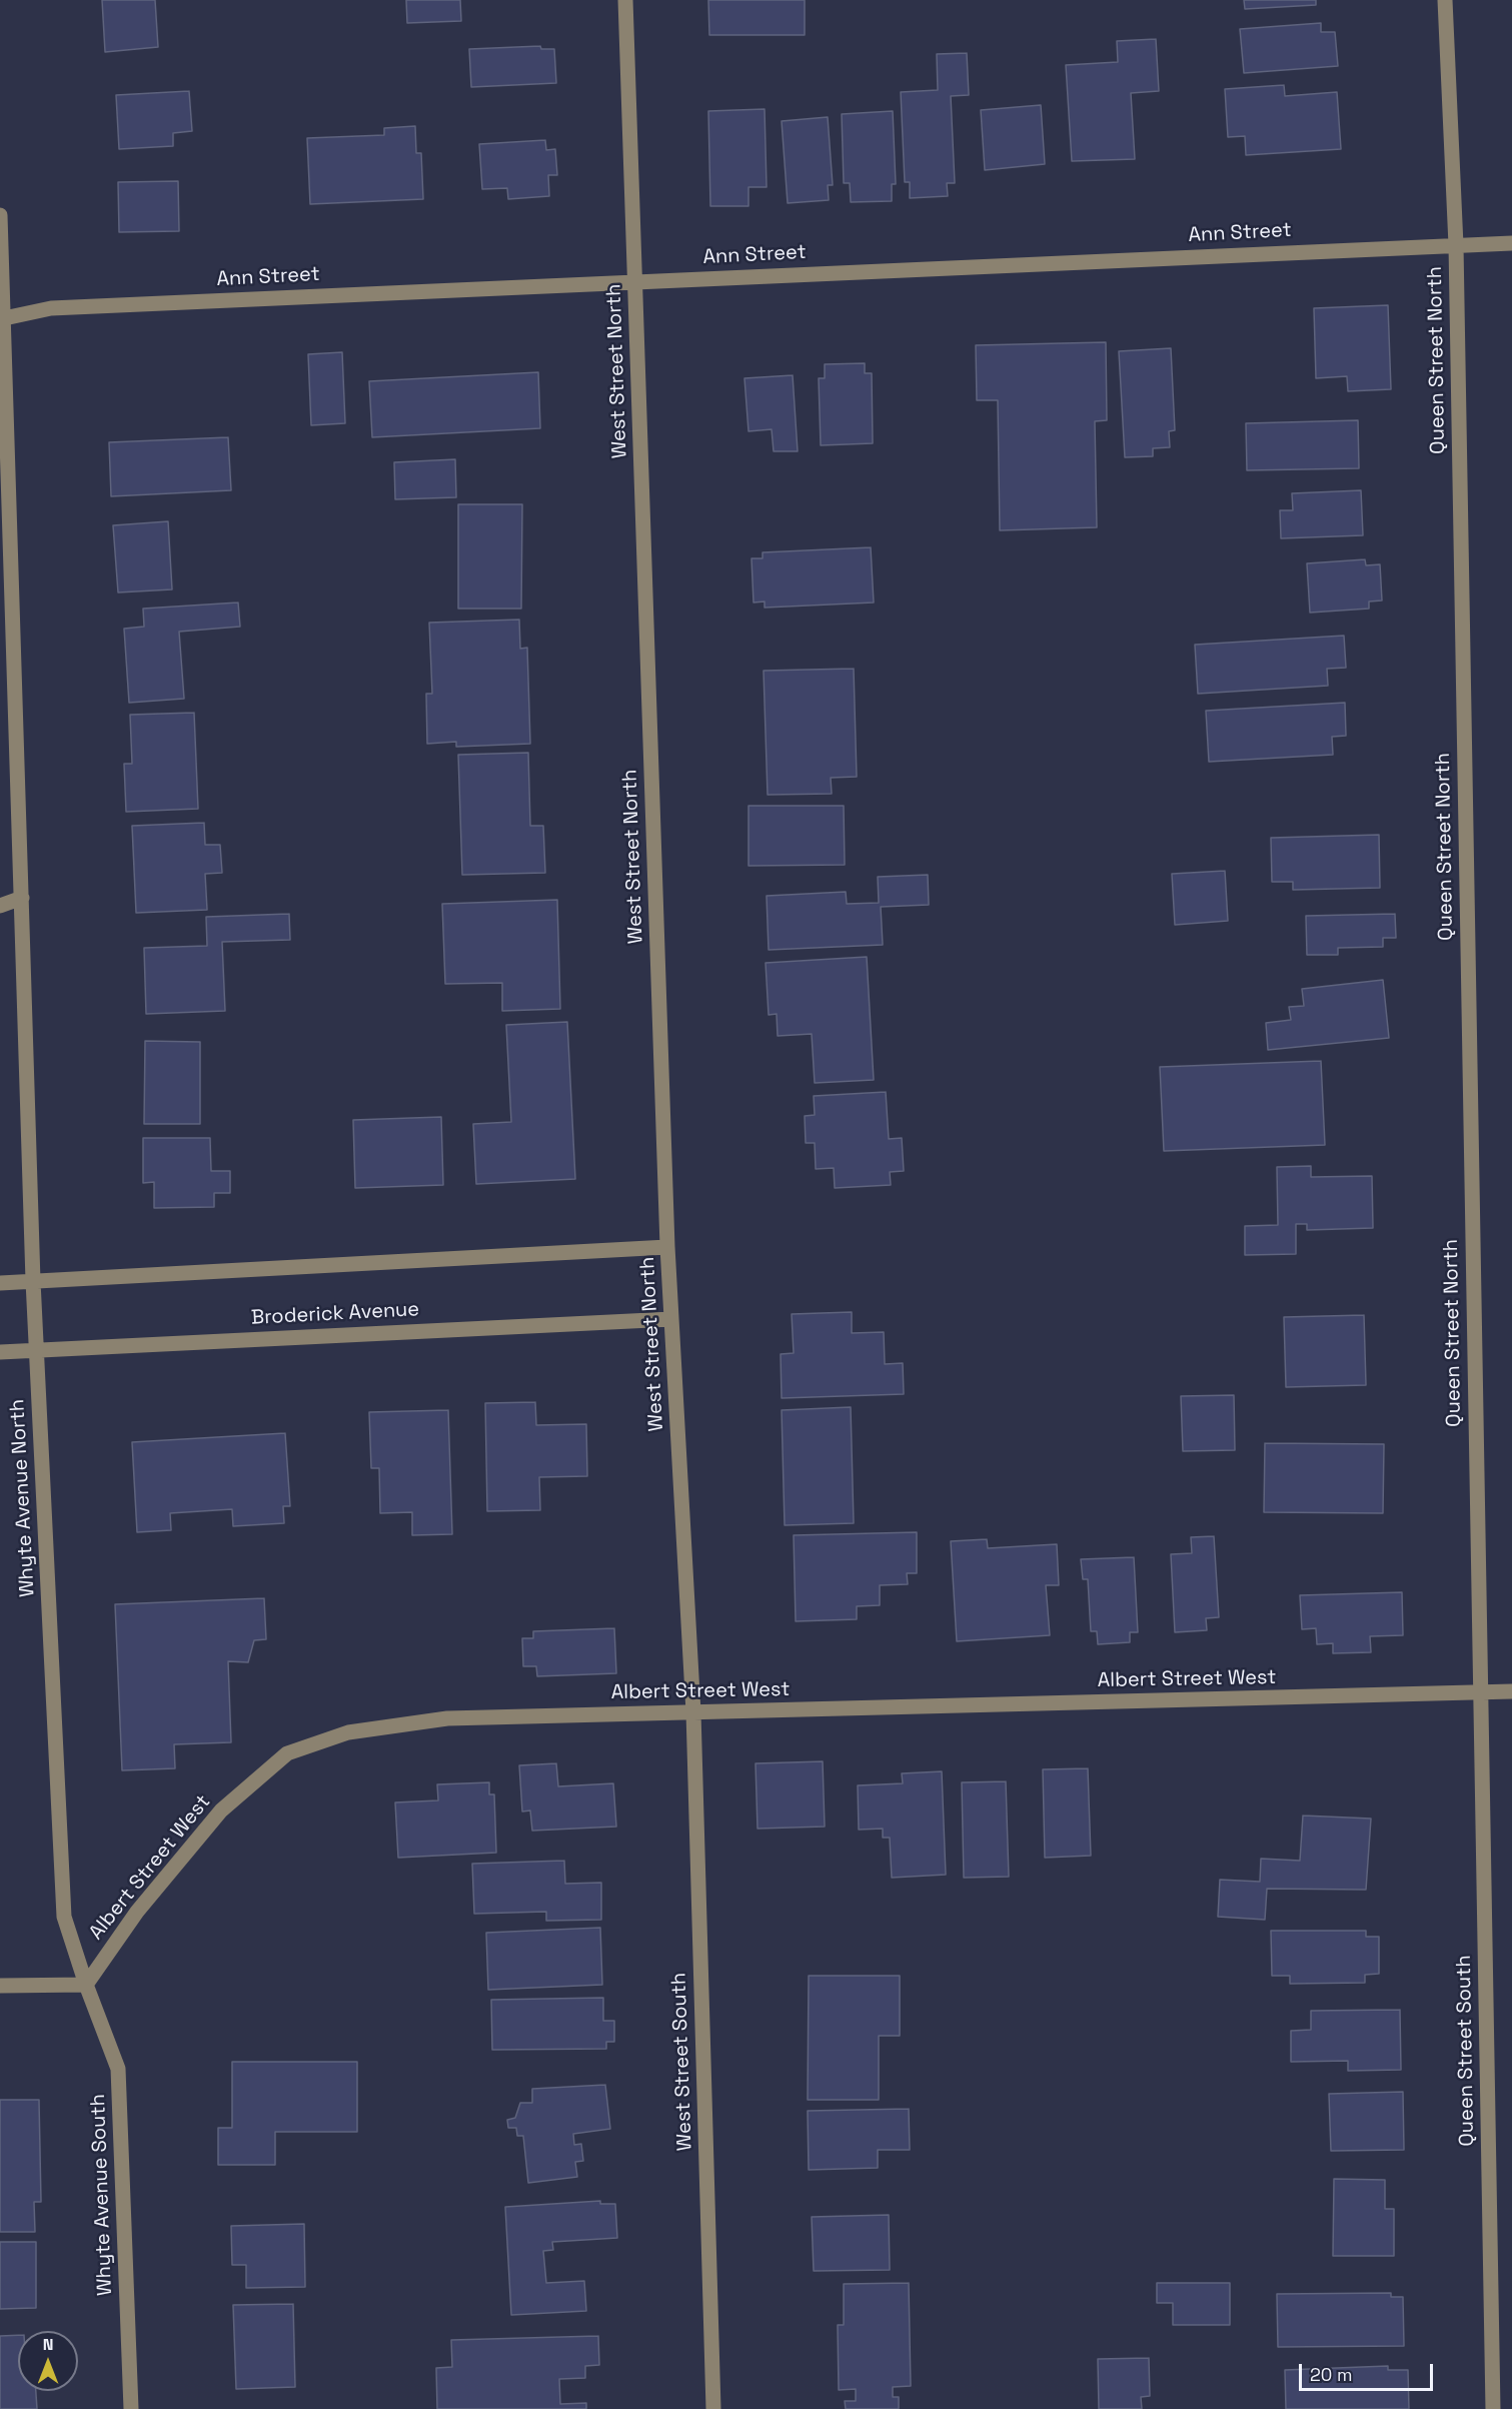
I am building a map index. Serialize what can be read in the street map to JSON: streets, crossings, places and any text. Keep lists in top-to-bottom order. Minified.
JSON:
{"streets":{"street":["Ann Street","Queen Street North","West Street North","Broderick Avenue","Whyte Avenue North","Albert Street West","Queen Street South","West Street South","Whyte Avenue South"]},"crossings":[["Ann Street","Queen Street North"],["Ann Street","West Street North"],["Ann Street","Whyte Avenue North"],["Queen Street North","Albert Street West"],["Queen Street North","Queen Street South"],["West Street North","Broderick Avenue"],["West Street North","Albert Street West"],["West Street North","West Street South"],["Broderick Avenue","Whyte Avenue North"],["Whyte Avenue North","Albert Street West"],["Whyte Avenue North","Whyte Avenue South"],["Albert Street West","Queen Street South"],["Albert Street West","West Street South"],["Albert Street West","Whyte Avenue South"]],"scale_bar":"20 m","north":"top"}
